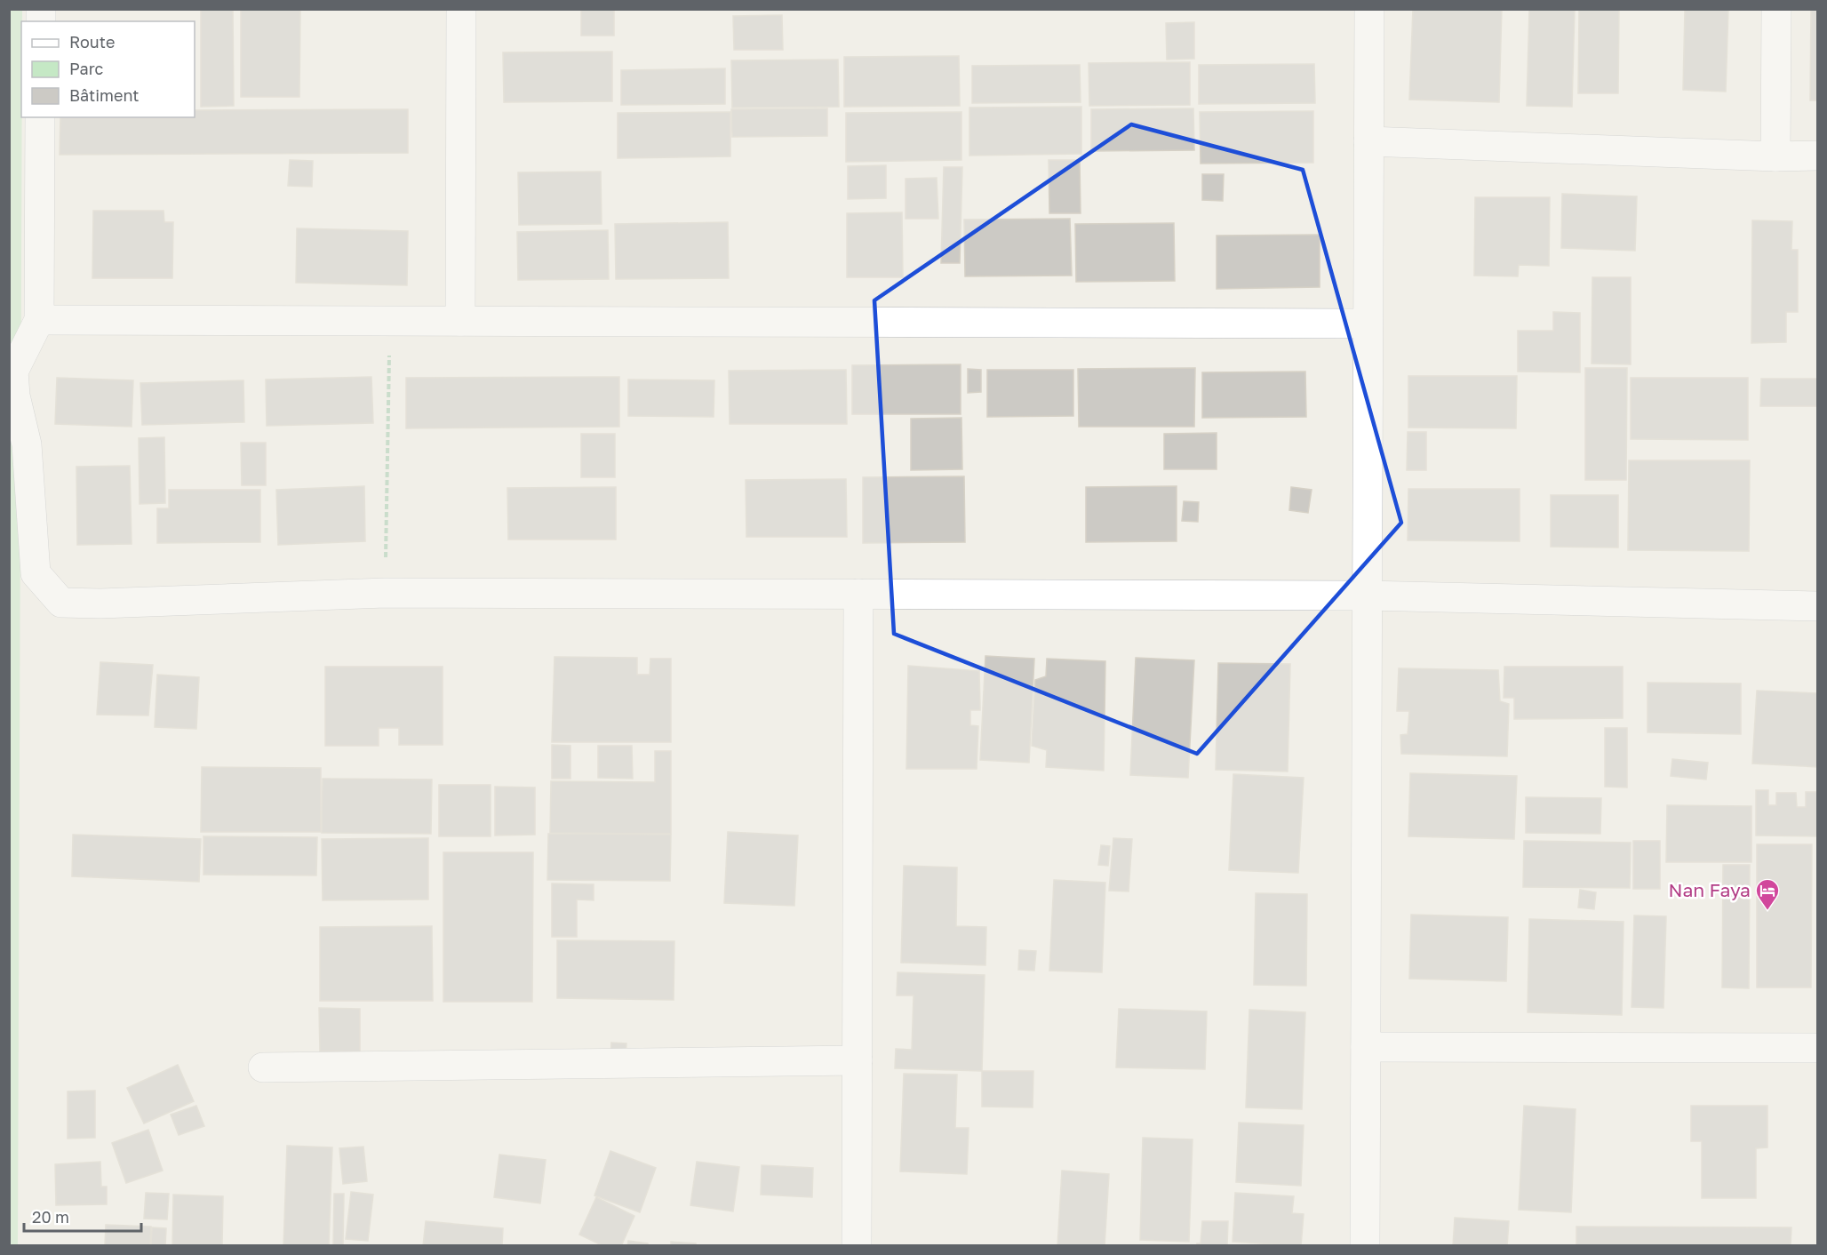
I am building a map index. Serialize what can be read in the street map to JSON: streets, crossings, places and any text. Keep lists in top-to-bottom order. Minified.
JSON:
{"places":{"hotel":["Nan Faya"]},"legend":["Route","Parc","Bâtiment"],"scale_bar":"20 m"}
